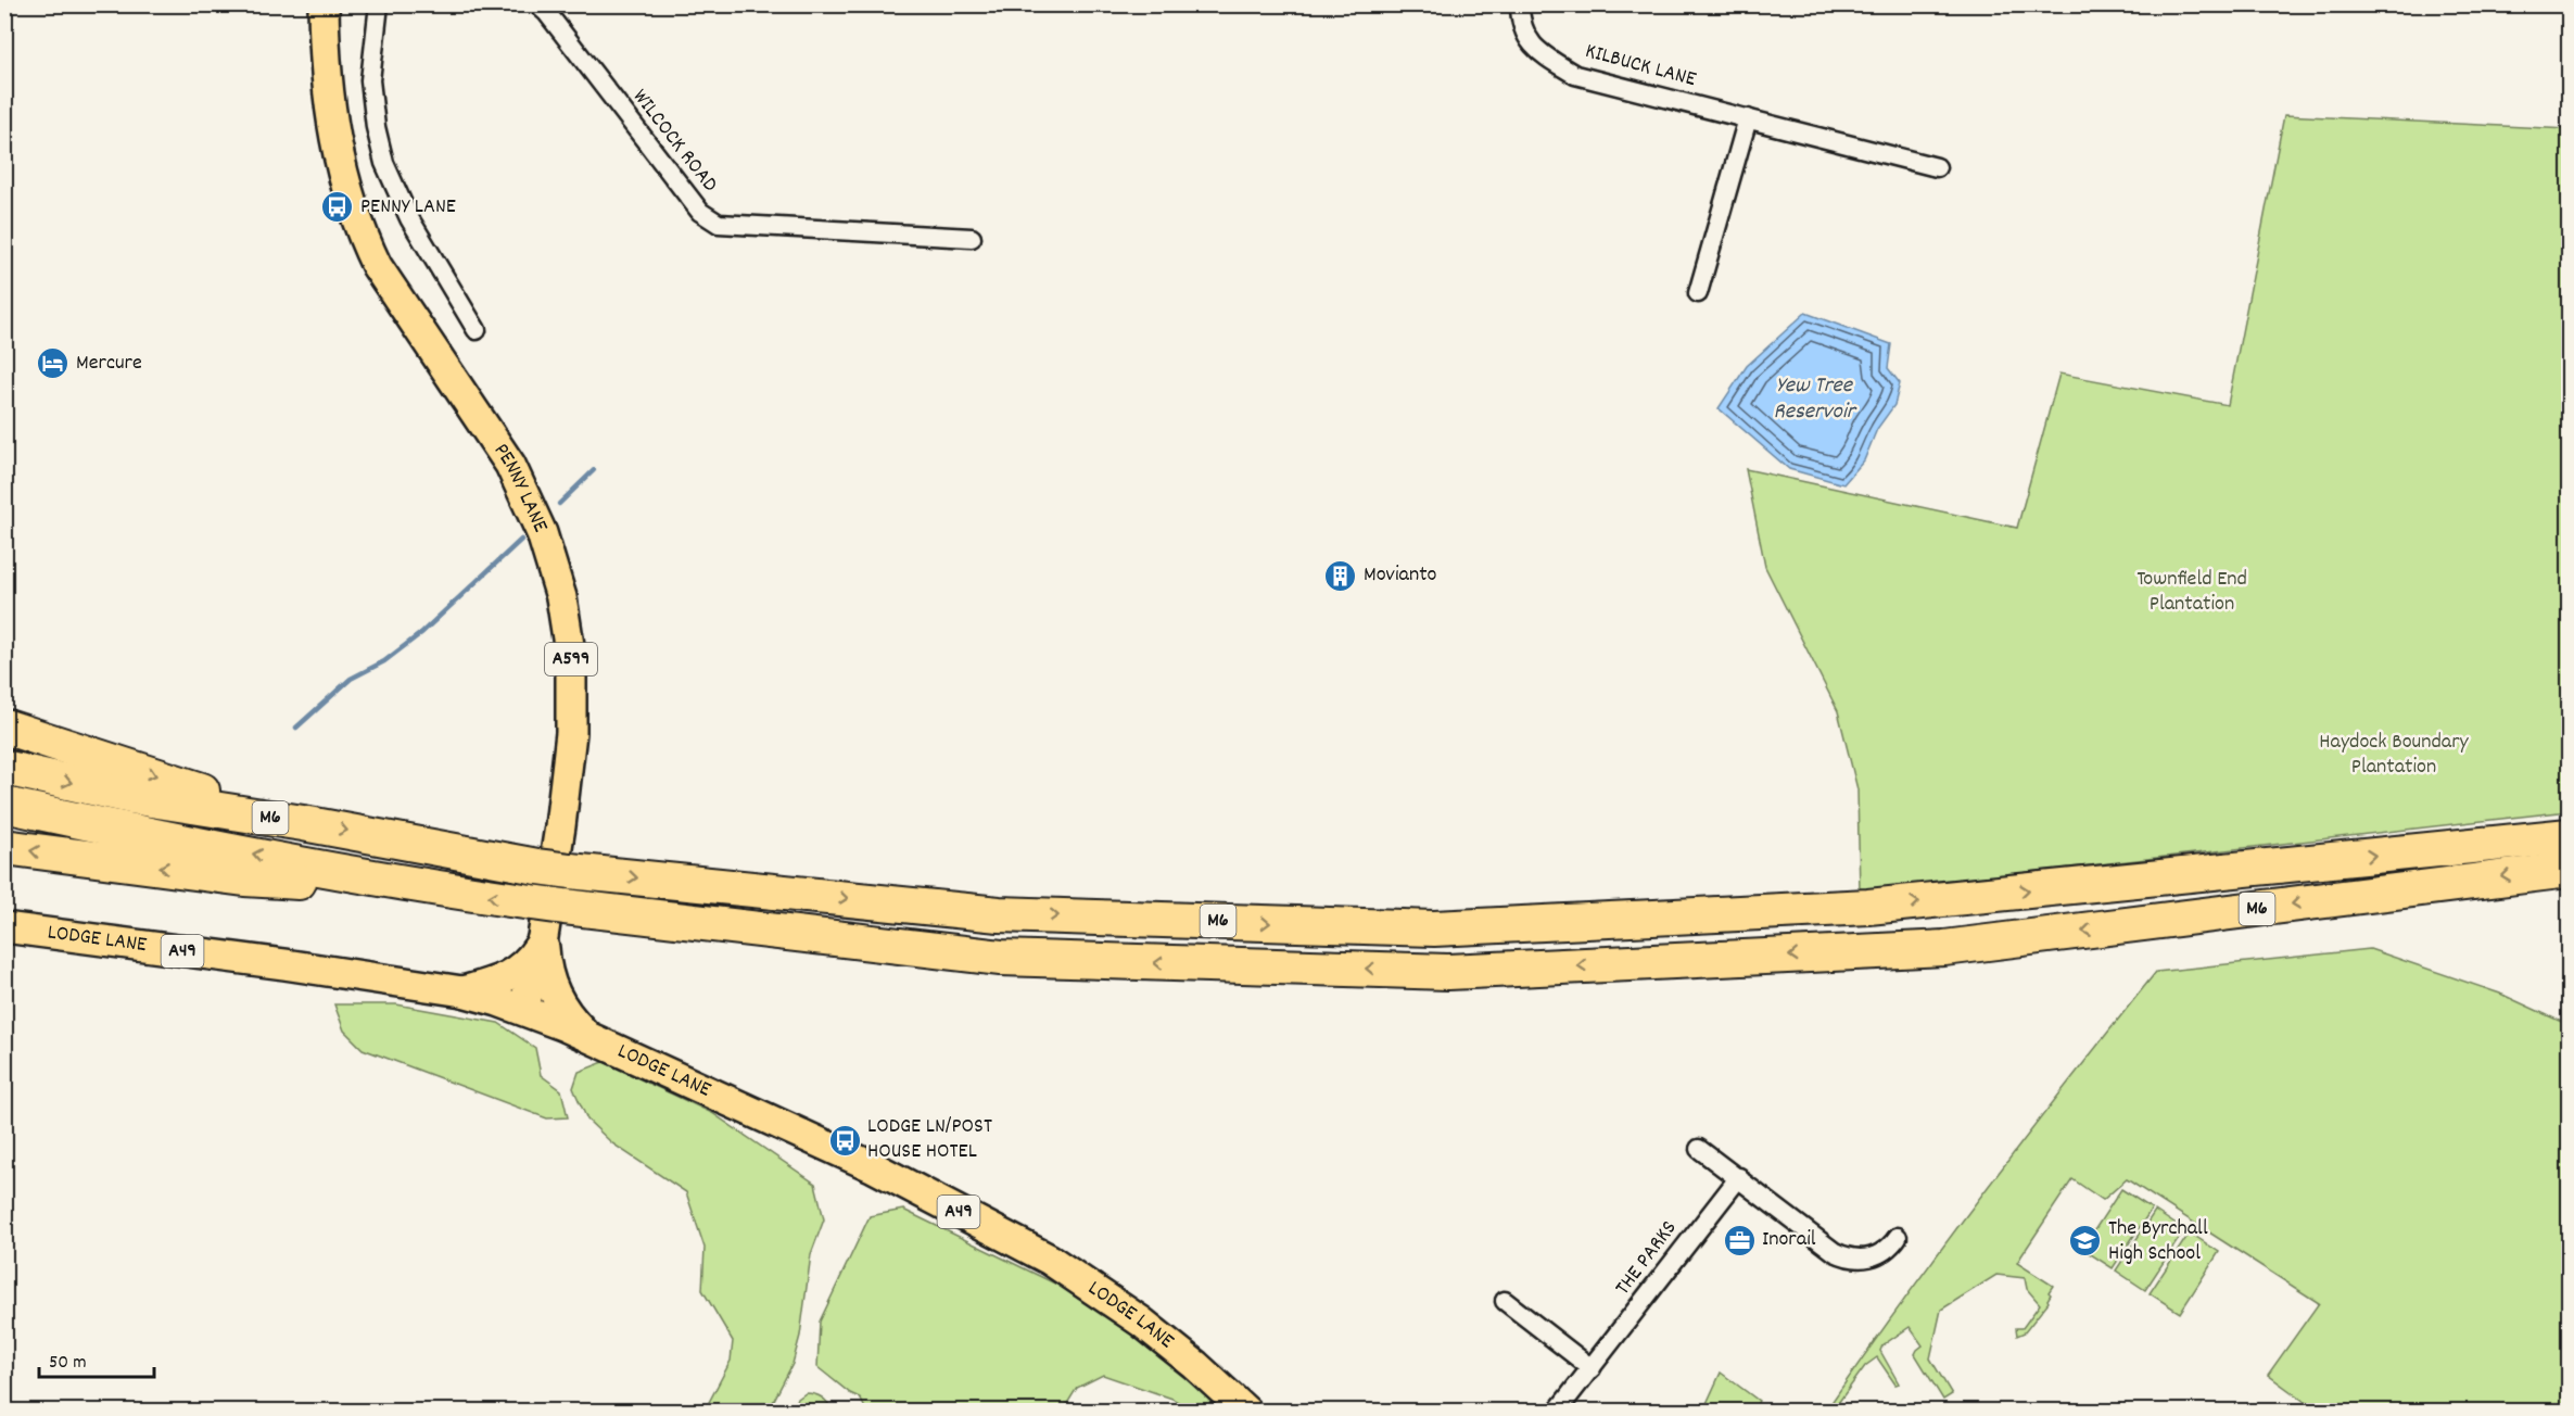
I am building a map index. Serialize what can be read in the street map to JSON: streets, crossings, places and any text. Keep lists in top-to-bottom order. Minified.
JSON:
{"streets":{"highway":["M6"],"main road":["PENNY LANE","A599","LODGE LANE","A49"],"street":["KILBUCK LANE","WILCOCK ROAD","THE PARKS"]},"crossings":[["PENNY LANE","A599"],["PENNY LANE","LODGE LANE"],["A599","LODGE LANE"]],"water":["Yew Tree Reservoir"],"parks":["Townfield End Plantation","Haydock Boundary Plantation"],"places":{"bus stop":["PENNY LANE","LODGE LN/POST HOUSE HOTEL"],"hotel":["Mercure"],"building":["Movianto"],"office":["Inorail"],"school or university":["The Byrchall High School"]},"scale_bar":"50 m"}
